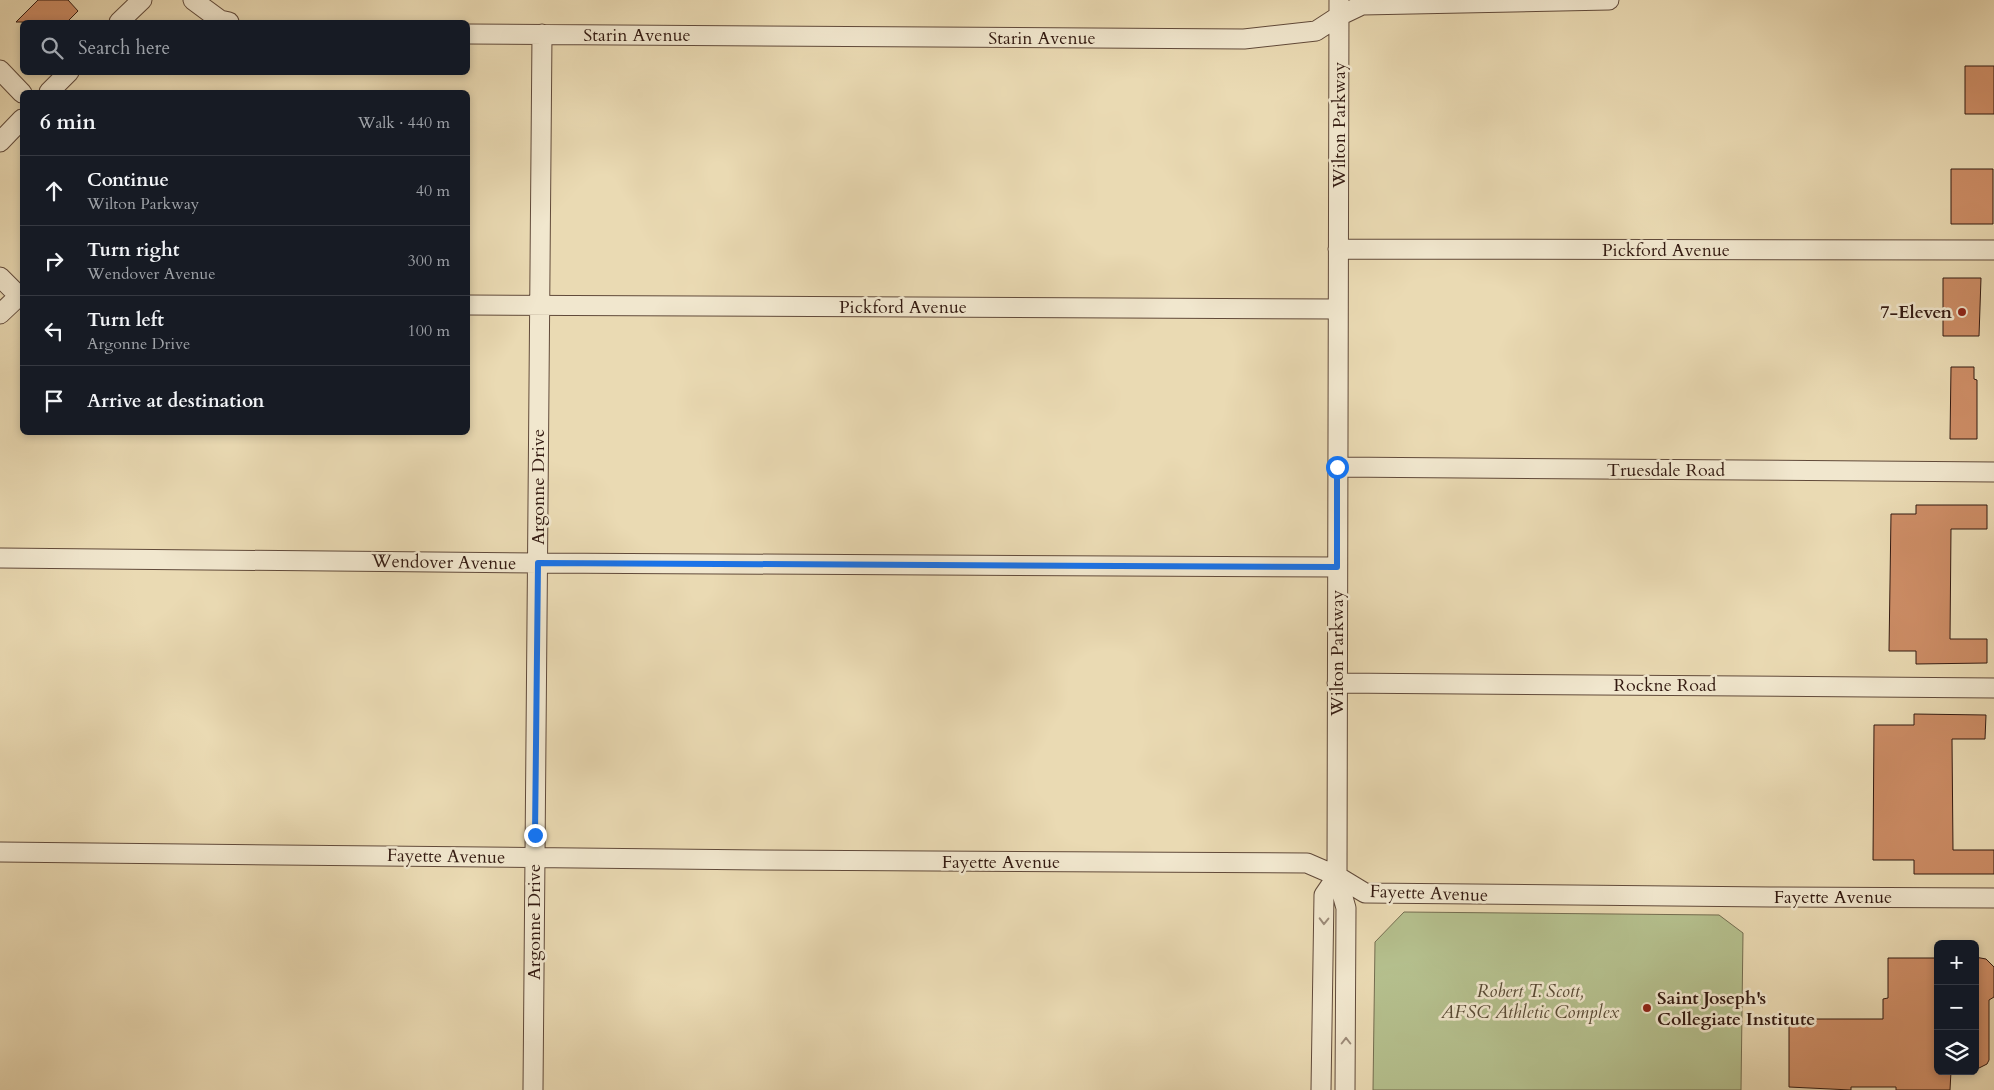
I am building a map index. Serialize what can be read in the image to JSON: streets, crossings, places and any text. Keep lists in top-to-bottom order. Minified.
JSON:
{"streets":{"street":["Starin Avenue","Wilton Parkway","Pickford Avenue","Truesdale Road","Argonne Drive","Wendover Avenue","Rockne Road","Fayette Avenue"]},"crossings":[["Starin Avenue","Wilton Parkway"],["Starin Avenue","Argonne Drive"],["Wilton Parkway","Pickford Avenue"],["Wilton Parkway","Truesdale Road"],["Wilton Parkway","Wendover Avenue"],["Wilton Parkway","Rockne Road"],["Wilton Parkway","Fayette Avenue"],["Pickford Avenue","Argonne Drive"],["Argonne Drive","Wendover Avenue"],["Argonne Drive","Fayette Avenue"]],"parks":["Robert T. Scott, AFSC Athletic Complex"],"places":["7-Eleven","Saint Joseph's Collegiate Institute"],"page":{"search":"Search here","heading":["6 min","Walk · 440 m"],"list":[["Continue","Wilton Parkway","40 m"],["Turn right","Wendover Avenue","300 m"],["Turn left","Argonne Drive","100 m"],"Arrive at destination"],"map_buttons":["+","−"]}}
